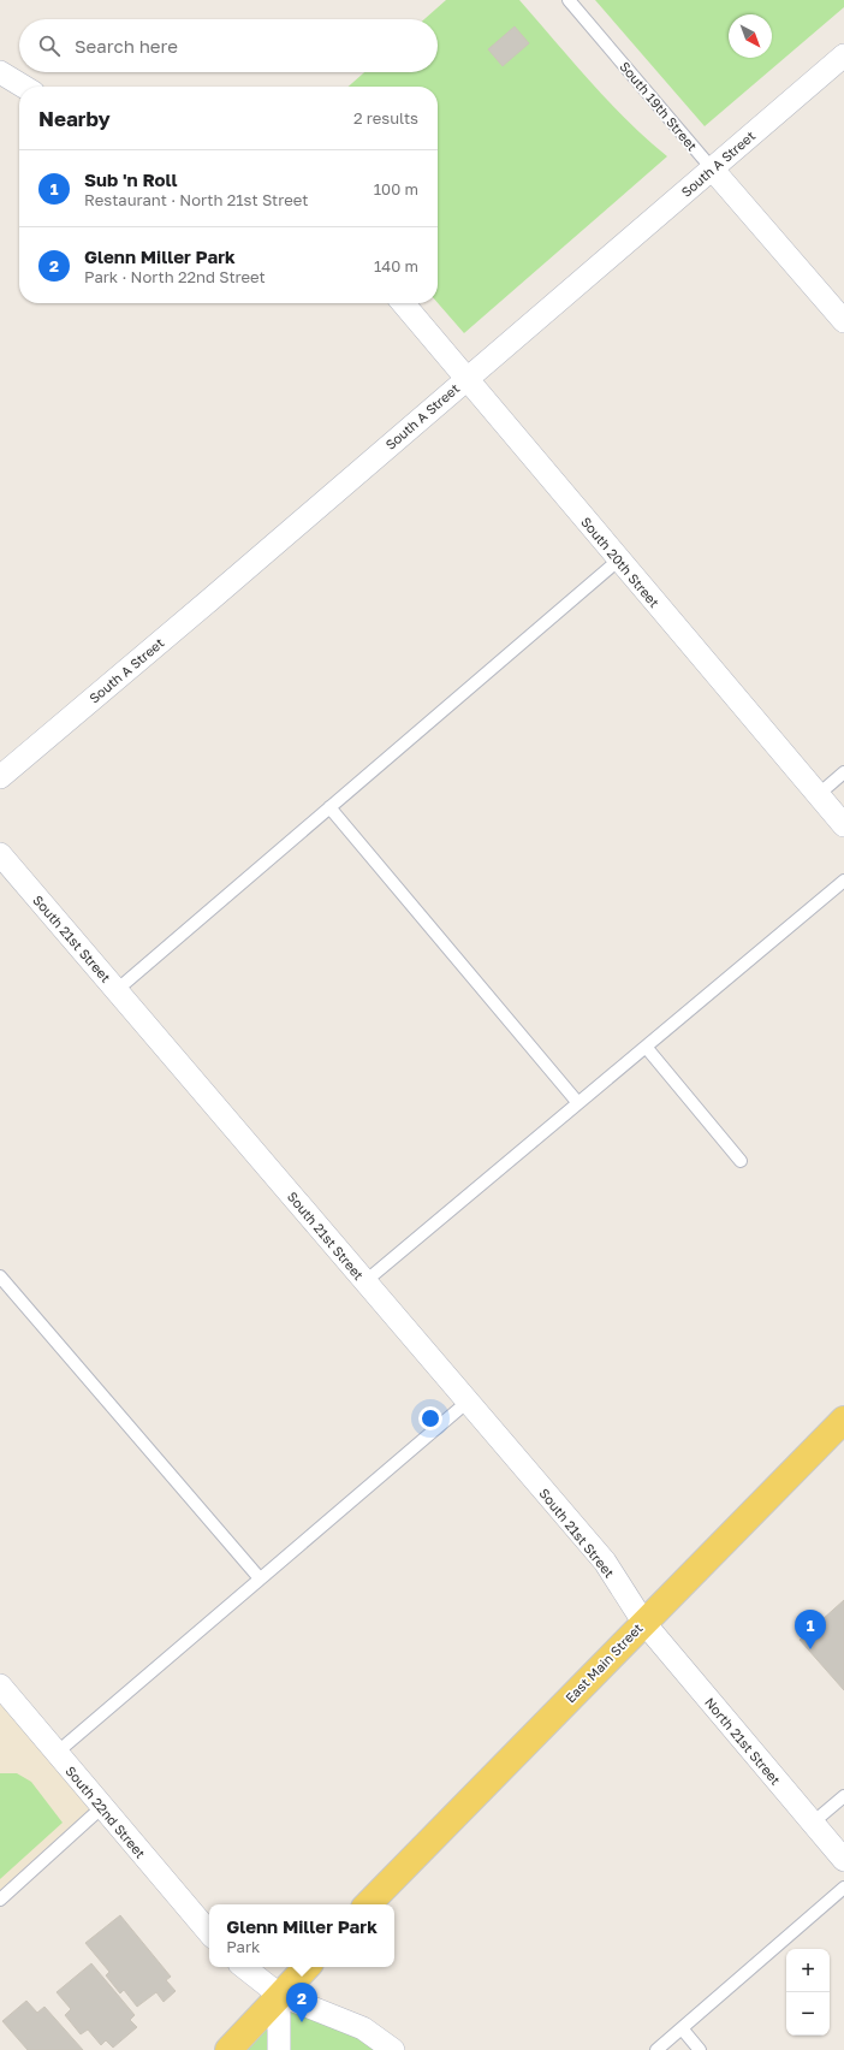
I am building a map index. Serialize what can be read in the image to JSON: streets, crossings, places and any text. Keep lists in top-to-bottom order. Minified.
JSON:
{"streets":{"main road":["East Main Street"],"street":["South 19th Street","South A Street","South 20th Street","South 21st Street","North 21st Street","South 22nd Street"]},"crossings":[["South 19th Street","South A Street"],["South A Street","South 20th Street"],["South 21st Street","East Main Street"],["South 21st Street","North 21st Street"],["East Main Street","North 21st Street"]],"north":"bottom right","page":{"search":"Search here","heading":["Nearby","2 results"],"list":[{"mark":"1","name":"Sub 'n Roll","note":"Restaurant · North 21st Street","value":"100 m"},{"mark":"2","name":"Glenn Miller Park","note":"Park · North 22nd Street","value":"140 m"}],"pins":["1","2"],"popup":["Glenn Miller Park","Park"],"map_buttons":["+","−"]}}
